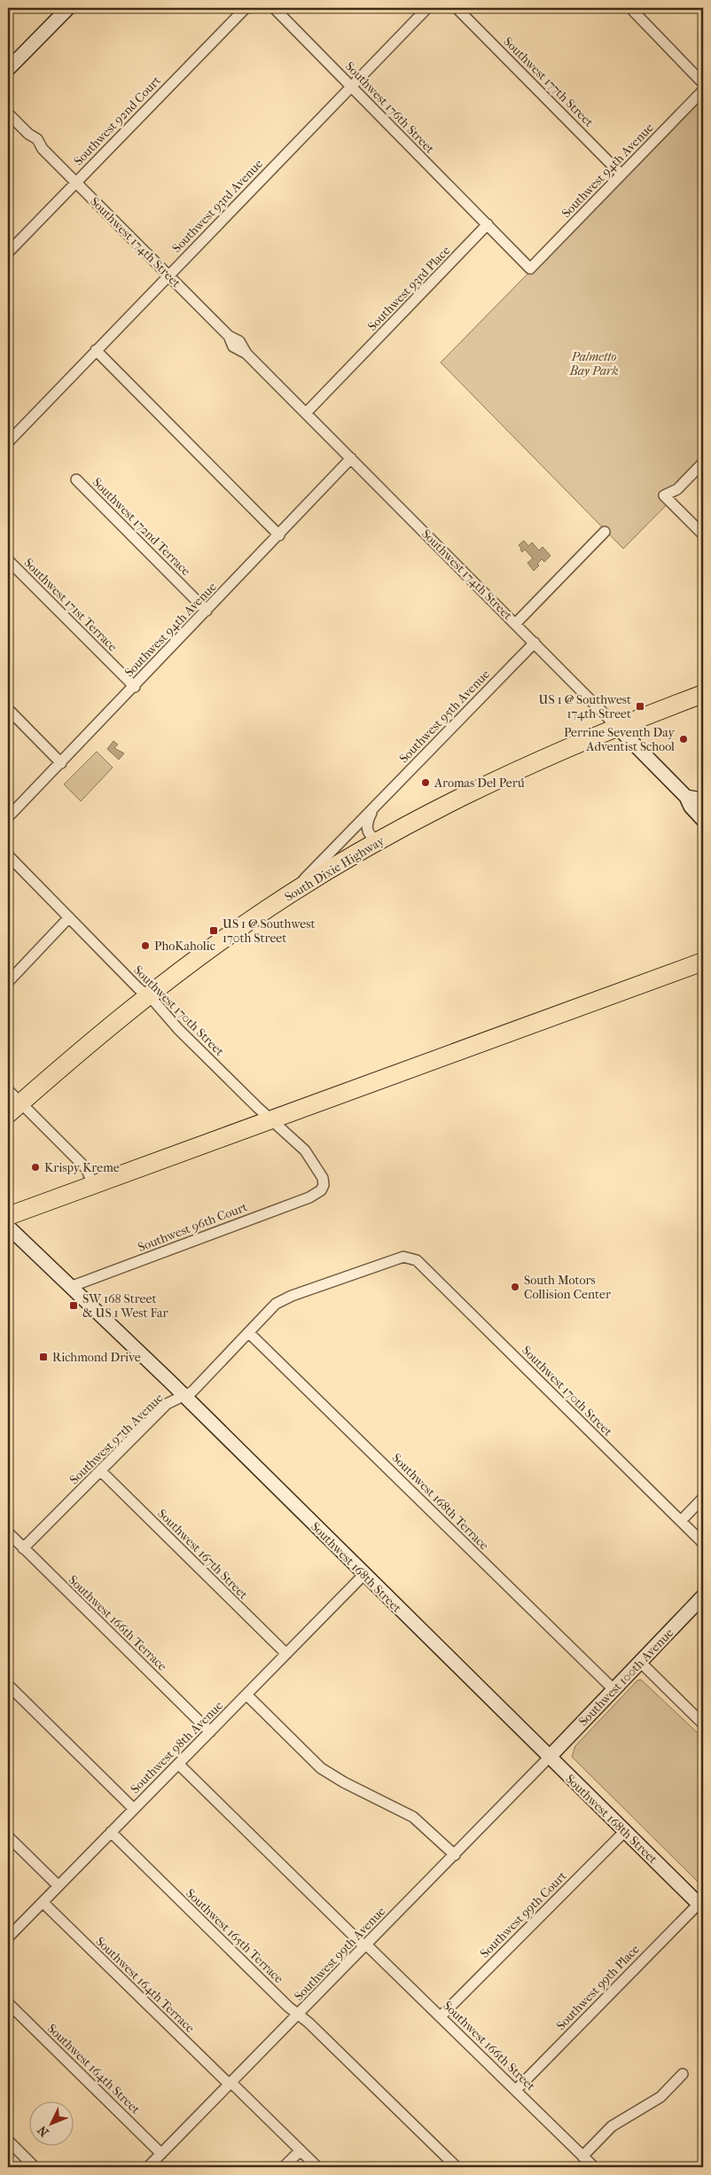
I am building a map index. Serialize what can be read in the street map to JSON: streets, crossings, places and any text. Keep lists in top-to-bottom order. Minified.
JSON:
{"streets":{"highway":["South Dixie Highway"],"street":["Southwest 177th Street","Southwest 176th Street","Southwest 92nd Court","Southwest 94th Avenue","Southwest 93rd Avenue","Southwest 174th Street","Southwest 93rd Place","Southwest 172nd Terrace","Southwest 171st Terrace","Southwest 95th Avenue","Southwest 170th Street","Southwest 96th Court","Southwest 97th Avenue","Southwest 168th Terrace","Southwest 167th Street","Southwest 168th Street","Southwest 166th Terrace","Southwest 100th Avenue","Southwest 98th Avenue","Southwest 99th Court","Southwest 165th Terrace","Southwest 99th Avenue","Southwest 164th Terrace","Southwest 99th Place","Southwest 166th Street","Southwest 164th Street"]},"crossings":[["Southwest 177th Street","Southwest 94th Avenue"],["Southwest 176th Street","Southwest 94th Avenue"],["Southwest 176th Street","Southwest 93rd Avenue"],["Southwest 176th Street","Southwest 93rd Place"],["Southwest 92nd Court","Southwest 174th Street"],["Southwest 94th Avenue","Southwest 174th Street"],["Southwest 94th Avenue","Southwest 93rd Place"],["Southwest 94th Avenue","Southwest 172nd Terrace"],["Southwest 94th Avenue","Southwest 171st Terrace"],["Southwest 93rd Avenue","Southwest 174th Street"],["Southwest 174th Street","Southwest 93rd Place"],["Southwest 174th Street","Southwest 95th Avenue"],["Southwest 174th Street","South Dixie Highway"],["Southwest 95th Avenue","South Dixie Highway"],["South Dixie Highway","Southwest 170th Street"],["Southwest 170th Street","Southwest 96th Court"],["Southwest 170th Street","Southwest 97th Avenue"],["Southwest 96th Court","Southwest 168th Street"],["Southwest 97th Avenue","Southwest 168th Terrace"],["Southwest 97th Avenue","Southwest 167th Street"],["Southwest 97th Avenue","Southwest 168th Street"],["Southwest 97th Avenue","Southwest 166th Terrace"],["Southwest 168th Terrace","Southwest 100th Avenue"],["Southwest 167th Street","Southwest 98th Avenue"],["Southwest 168th Street","Southwest 100th Avenue"],["Southwest 168th Street","Southwest 98th Avenue"],["Southwest 168th Street","Southwest 99th Court"],["Southwest 168th Street","Southwest 99th Avenue"],["Southwest 168th Street","Southwest 99th Place"],["Southwest 166th Terrace","Southwest 98th Avenue"],["Southwest 100th Avenue","Southwest 99th Avenue"],["Southwest 98th Avenue","Southwest 165th Terrace"],["Southwest 98th Avenue","Southwest 164th Terrace"],["Southwest 98th Avenue","Southwest 166th Street"],["Southwest 99th Court","Southwest 166th Street"],["Southwest 165th Terrace","Southwest 99th Avenue"],["Southwest 99th Avenue","Southwest 164th Terrace"],["Southwest 99th Avenue","Southwest 166th Street"],["Southwest 99th Avenue","Southwest 164th Street"],["Southwest 99th Place","Southwest 166th Street"]],"parks":["Palmetto Bay Park"],"places":{"transit":["US 1 @ Southwest 174th Street","US 1 @ Southwest 170th Street","SW 168 Street & US 1 West Far","Richmond Drive"],"other":["Perrine Seventh Day Adventist School","Aromas Del Perú","PhoKaholic","Krispy Kreme","South Motors Collision Center"]},"north":"bottom left"}
